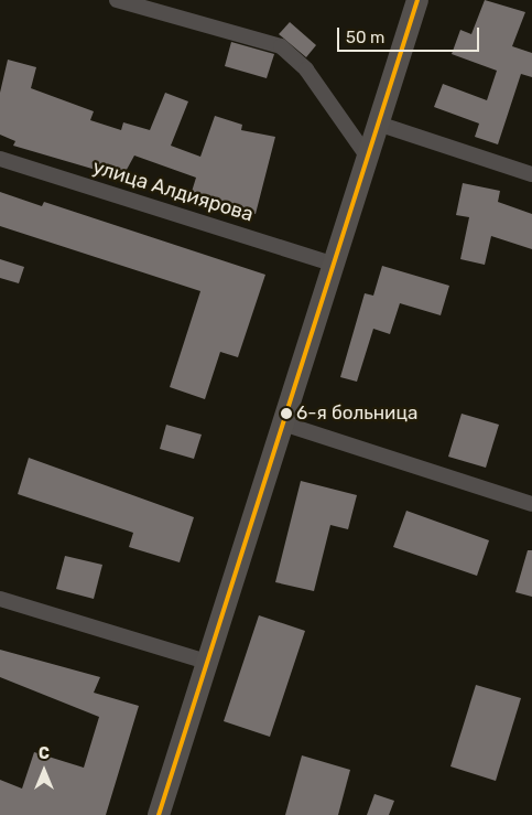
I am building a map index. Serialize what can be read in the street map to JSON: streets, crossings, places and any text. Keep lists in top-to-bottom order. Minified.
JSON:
{"streets":{"street":["улица Алдиярова"]},"places":["6-я больница"],"scale_bar":"50 m","north":"top"}
